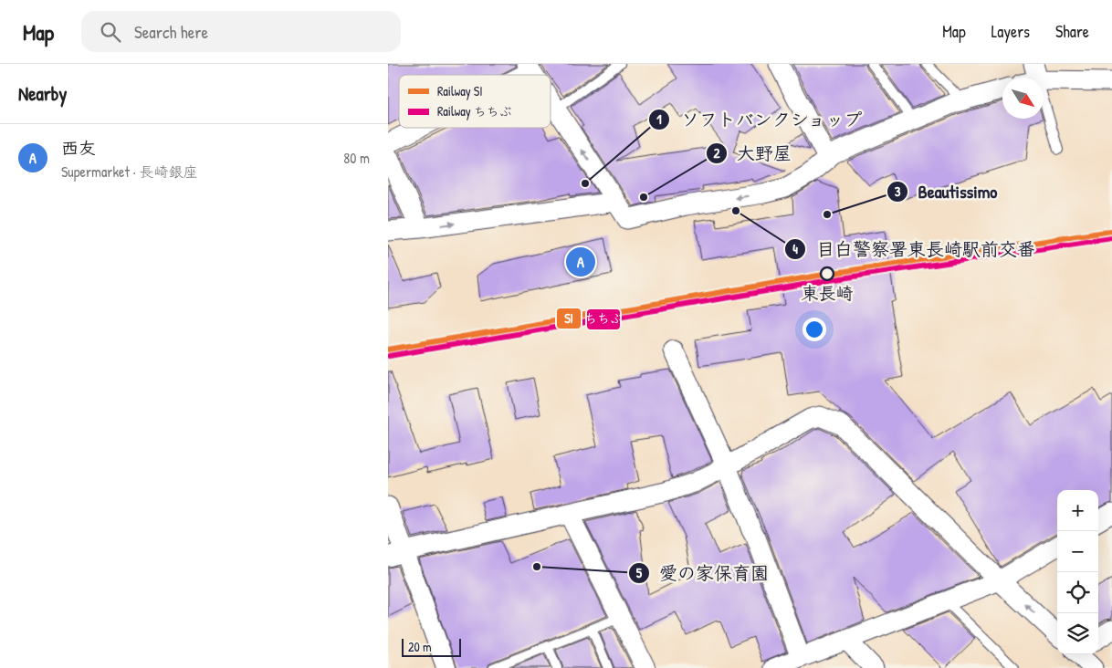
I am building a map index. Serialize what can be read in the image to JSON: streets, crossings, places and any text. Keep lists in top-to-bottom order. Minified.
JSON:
{"places":["ソフトバンクショップ","大野屋","目白警察署東長崎駅前交番","Beautissimo","東長崎","愛の家保育園"],"lines":["rail line SI","rail line ちちぶ"],"legend":["Railway SI","Railway ちちぶ"],"scale_bar":"20 m","north":"bottom right","page":{"header":"Map","search":"Search here","nav":["Map","Layers","Share"],"heading":"Nearby","list":[{"mark":"A","name":"西友","note":"Supermarket · 長崎銀座","value":"80 m"}],"pins":"A","map_buttons":["+","−"],"scale":"20 m"}}
